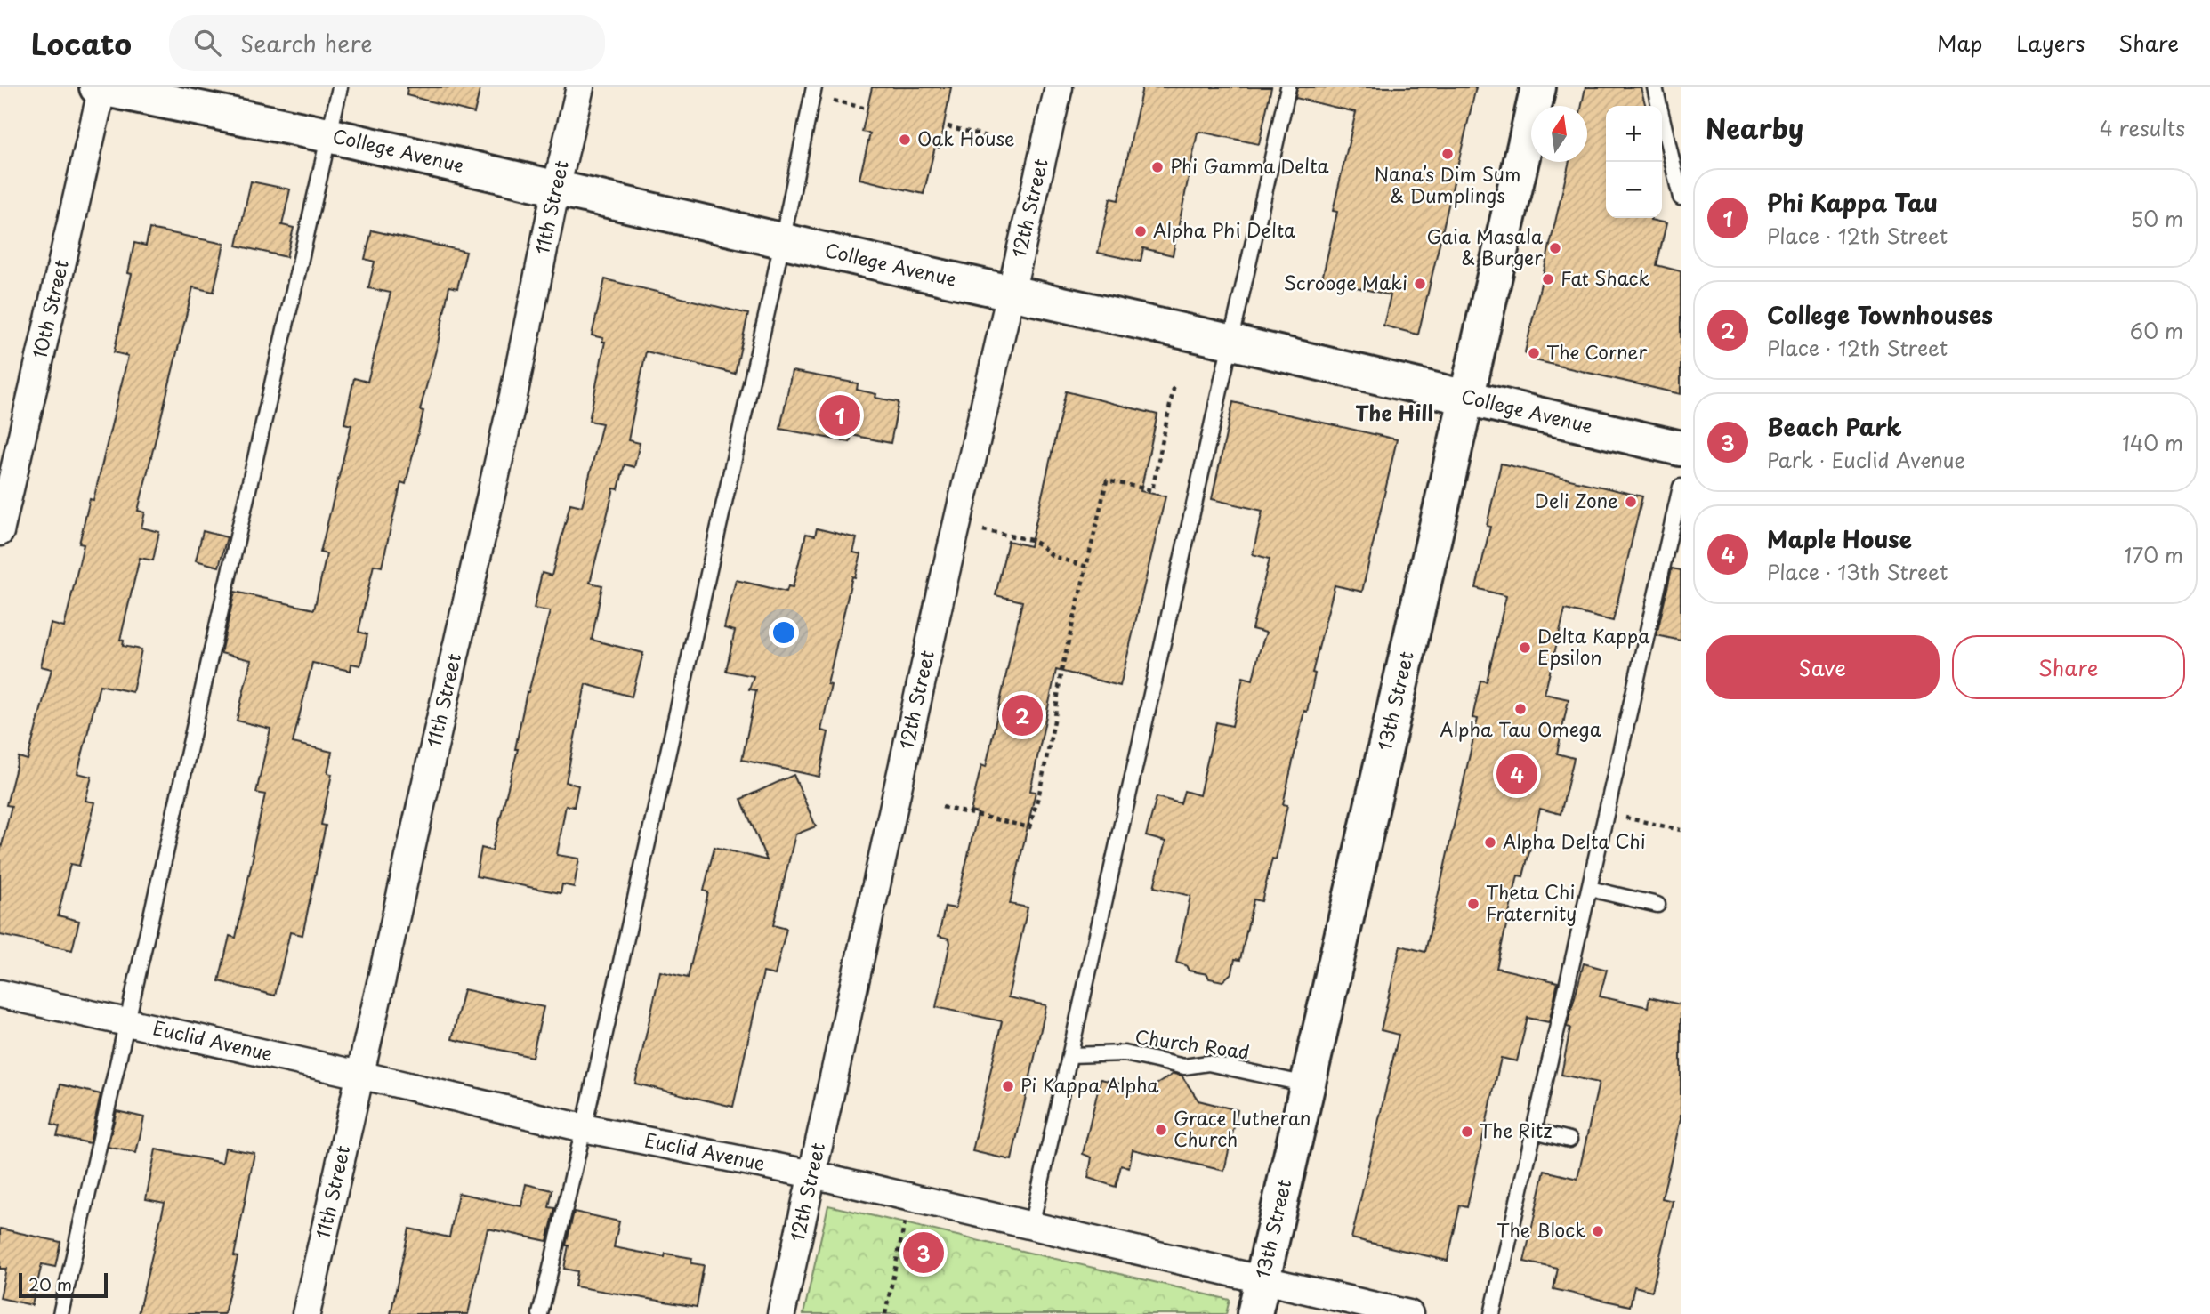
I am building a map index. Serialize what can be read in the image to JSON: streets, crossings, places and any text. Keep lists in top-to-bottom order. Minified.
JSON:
{"streets":{"street":["College Avenue","11th Street","12th Street","10th Street","13th Street","Euclid Avenue"],"lane":["Church Road"]},"crossings":[["College Avenue","11th Street"],["College Avenue","12th Street"],["College Avenue","10th Street"],["College Avenue","13th Street"],["11th Street","Euclid Avenue"],["12th Street","Euclid Avenue"],["13th Street","Euclid Avenue"],["13th Street","Church Road"]],"districts":["The Hill"],"places":["Oak House","Nana’s Dim Sum & Dumplings","Phi Gamma Delta","Alpha Phi Delta","Gaia Masala & Burger","Fat Shack","Scrooge Maki","The Corner","Deli Zone","Delta Kappa Epsilon","Alpha Tau Omega","Alpha Delta Chi","Theta Chi Fraternity","Pi Kappa Alpha","Grace Lutheran Church","The Ritz","The Block"],"scale_bar":"20 m","north":"top","page":{"header":"Locato","search":"Search here","nav":["Map","Layers","Share"],"heading":["Nearby","4 results"],"map_buttons":["+","−"],"list":[{"mark":"1","name":"Phi Kappa Tau","note":"Place · 12th Street","value":"50 m"},{"mark":"2","name":"College Townhouses","note":"Place · 12th Street","value":"60 m"},{"mark":"3","name":"Beach Park","note":"Park · Euclid Avenue","value":"140 m"},{"mark":"4","name":"Maple House","note":"Place · 13th Street","value":"170 m"}],"pins":["1","2","4","3"],"buttons":["Save","Share"],"scale":"20 m"}}
